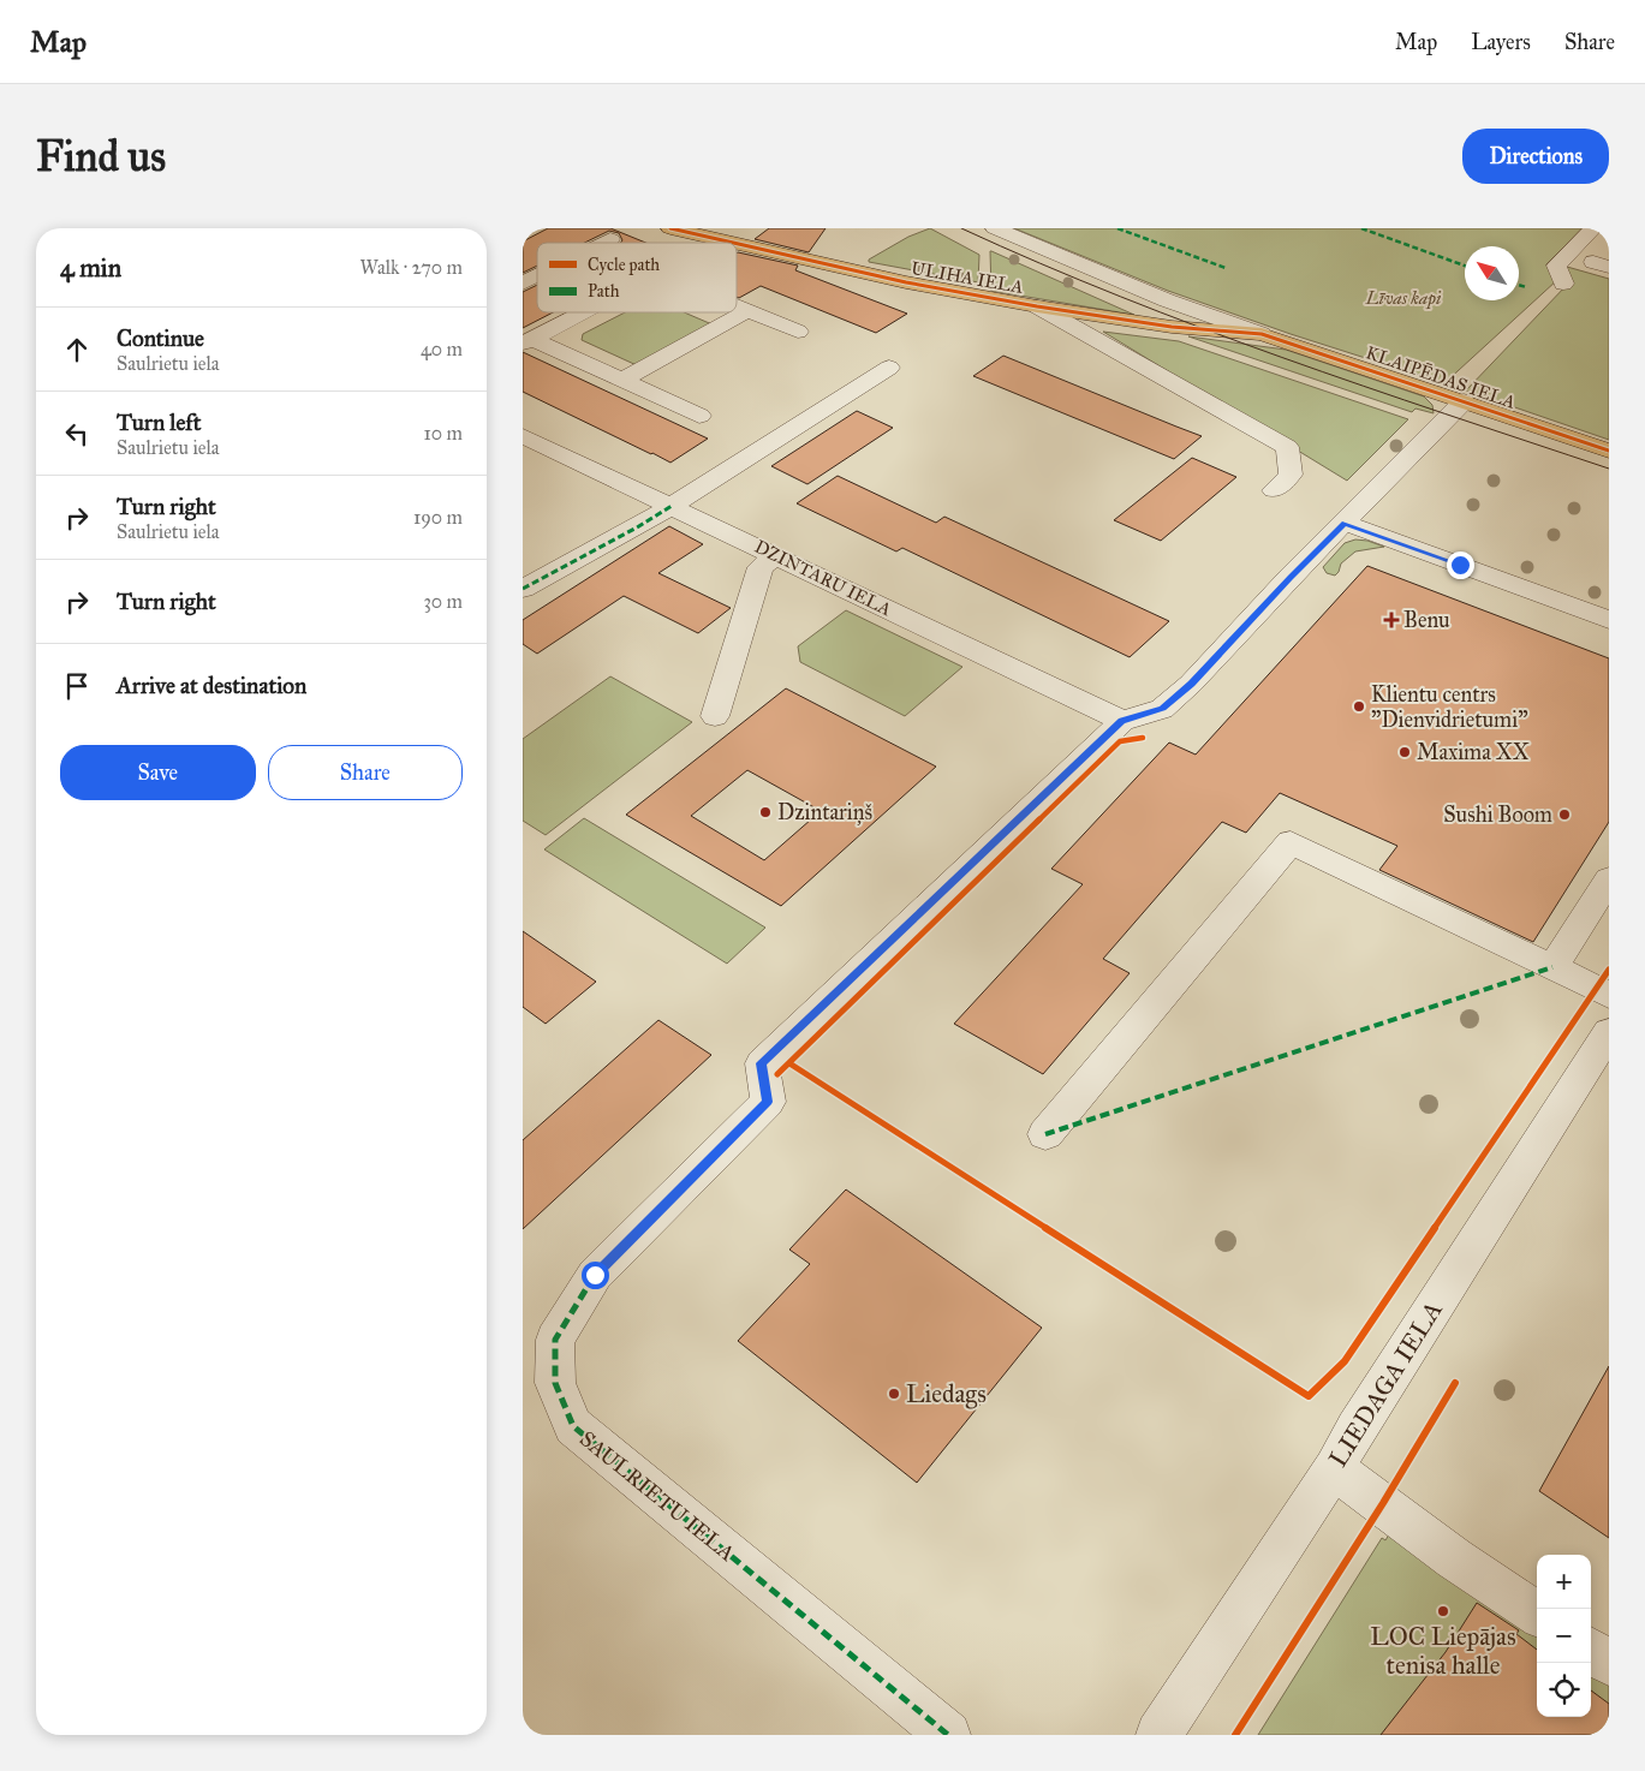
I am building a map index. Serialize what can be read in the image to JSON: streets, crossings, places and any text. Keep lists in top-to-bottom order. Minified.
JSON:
{"streets":{"main road":["ULIHA IELA","KLAIPĒDAS IELA"],"street":["DZINTARU IELA","LIEDAGA IELA","SAULRIETU IELA"]},"crossings":[["ULIHA IELA","KLAIPĒDAS IELA"],["KLAIPĒDAS IELA","SAULRIETU IELA"],["DZINTARU IELA","SAULRIETU IELA"]],"parks":["Līvas kapi"],"places":{"health":["Benu"],"other":["Klientu centrs \"Dienvidrietumi\"","Maxima XX","Dzintariņš","Sushi Boom","Liedags","LOC Liepājas tenisa halle"]},"legend":["Cycle path","Path"],"north":"top left","page":{"header":"Map","nav":["Map","Layers","Share"],"buttons":["Directions",["Save","Share"]],"title":"Find us","heading":["4 min","Walk · 270 m"],"list":[["Continue","Saulrietu iela","40 m"],["Turn left","Saulrietu iela","10 m"],["Turn right","Saulrietu iela","190 m"],["Turn right","30 m"],"Arrive at destination"],"map_buttons":["+","−"]}}
